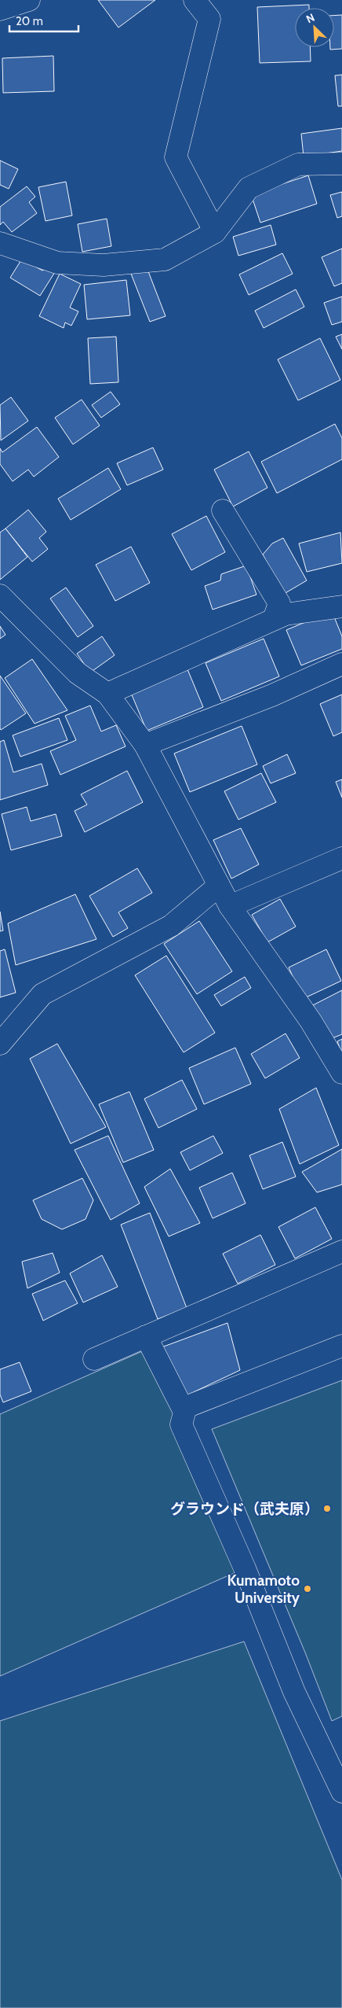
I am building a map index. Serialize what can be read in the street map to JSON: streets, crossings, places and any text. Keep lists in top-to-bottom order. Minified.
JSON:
{"places":["グラウンド（武夫原）","Kumamoto University"],"scale_bar":"20 m","north":"top left"}
